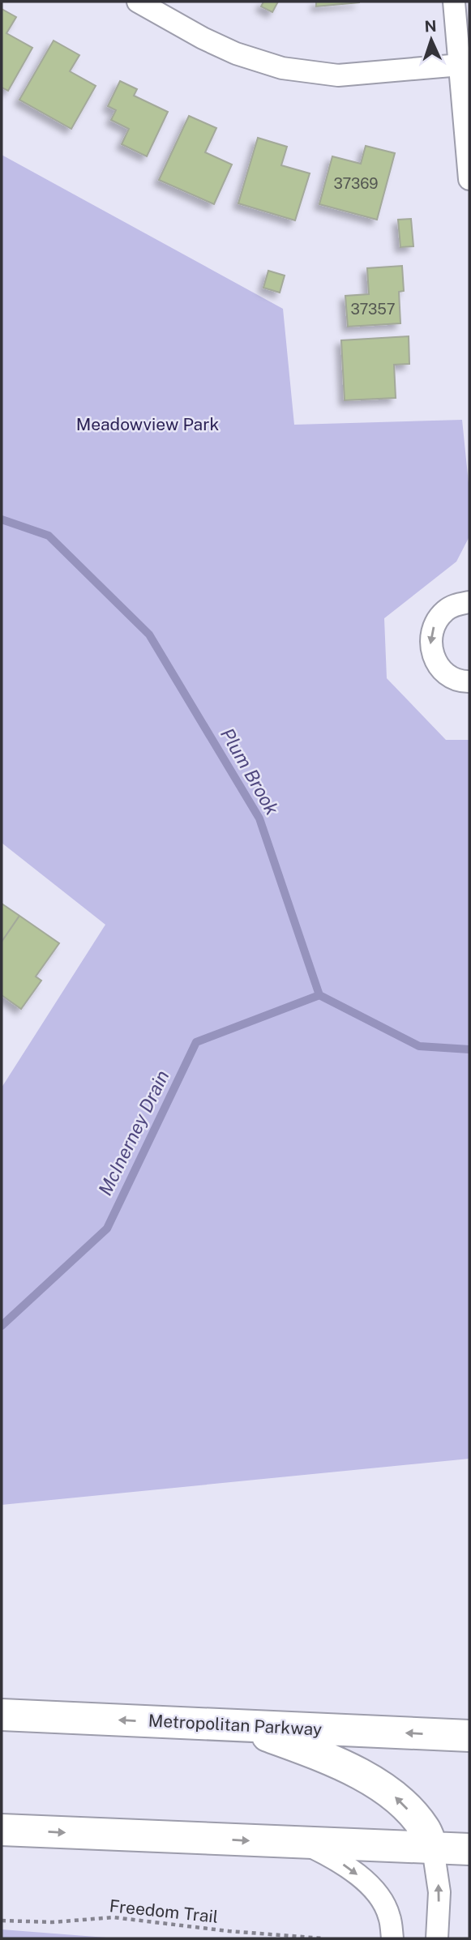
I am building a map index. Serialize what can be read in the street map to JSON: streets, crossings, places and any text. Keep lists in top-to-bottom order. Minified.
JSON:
{"streets":{"main road":["Metropolitan Parkway"],"path":["Freedom Trail"]},"water":["Plum Brook","McInerney Drain"],"parks":["Meadowview Park"],"house_numbers":["37369","37357"],"north":"top"}
